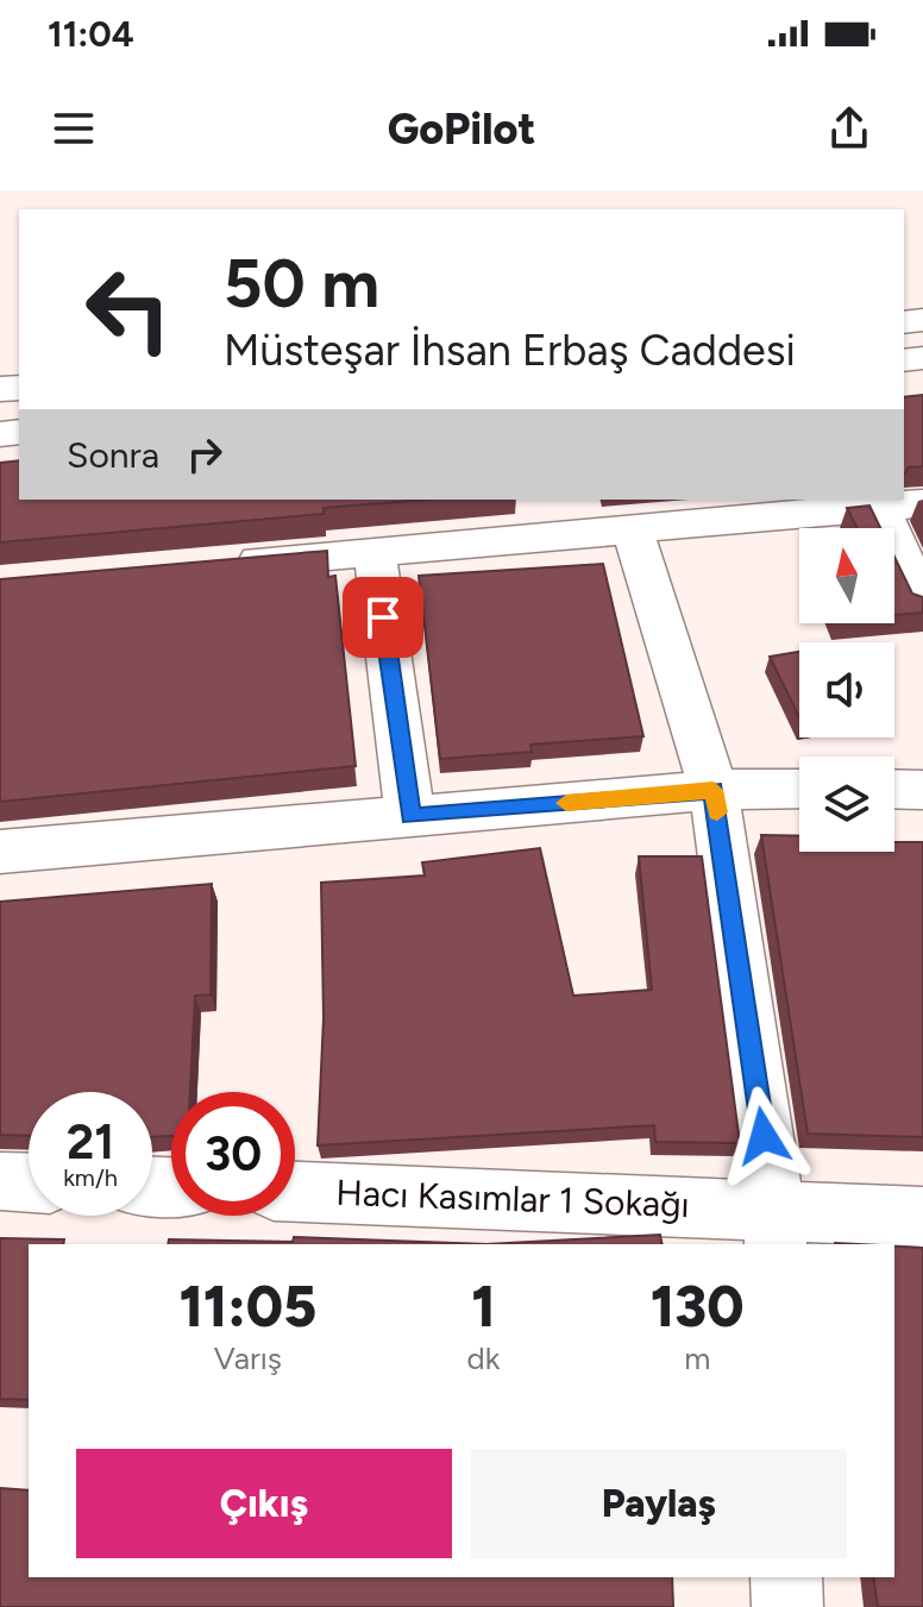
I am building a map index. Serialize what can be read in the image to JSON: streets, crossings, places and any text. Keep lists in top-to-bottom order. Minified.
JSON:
{"streets":{"street":["Hacı Kasımlar 1 Sokağı"]},"north":"top","page":{"status":"11:04","header":"GoPilot","turn":["50 m","Müsteşar İhsan Erbaş Caddesi"],"then":"Sonra","speed":"21 km/h","limit":"30","eta":["11:05","Varış","1","dk","130","m"],"buttons":["Çıkış","Paylaş"]}}
